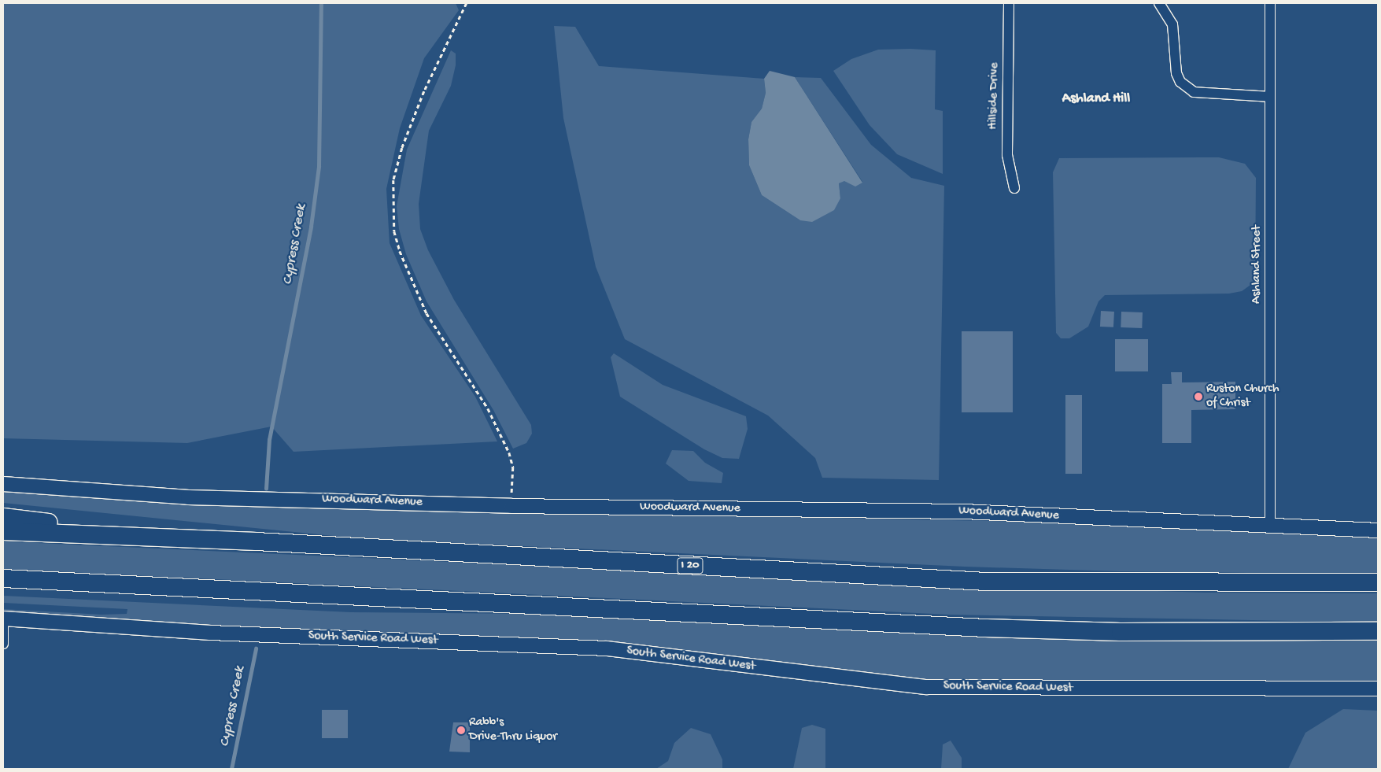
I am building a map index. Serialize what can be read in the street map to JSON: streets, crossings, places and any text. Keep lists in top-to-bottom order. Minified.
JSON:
{"streets":{"highway":["I 20"],"main road":["Woodward Avenue","South Service Road West"],"street":["Hillside Drive","Ashland Street"]},"crossings":[["Ashland Street","Woodward Avenue"]],"districts":["Ashland Hill"],"water":["Cypress Creek"],"places":["Ruston Church of Christ","Rabb's Drive-Thru Liquor"]}
